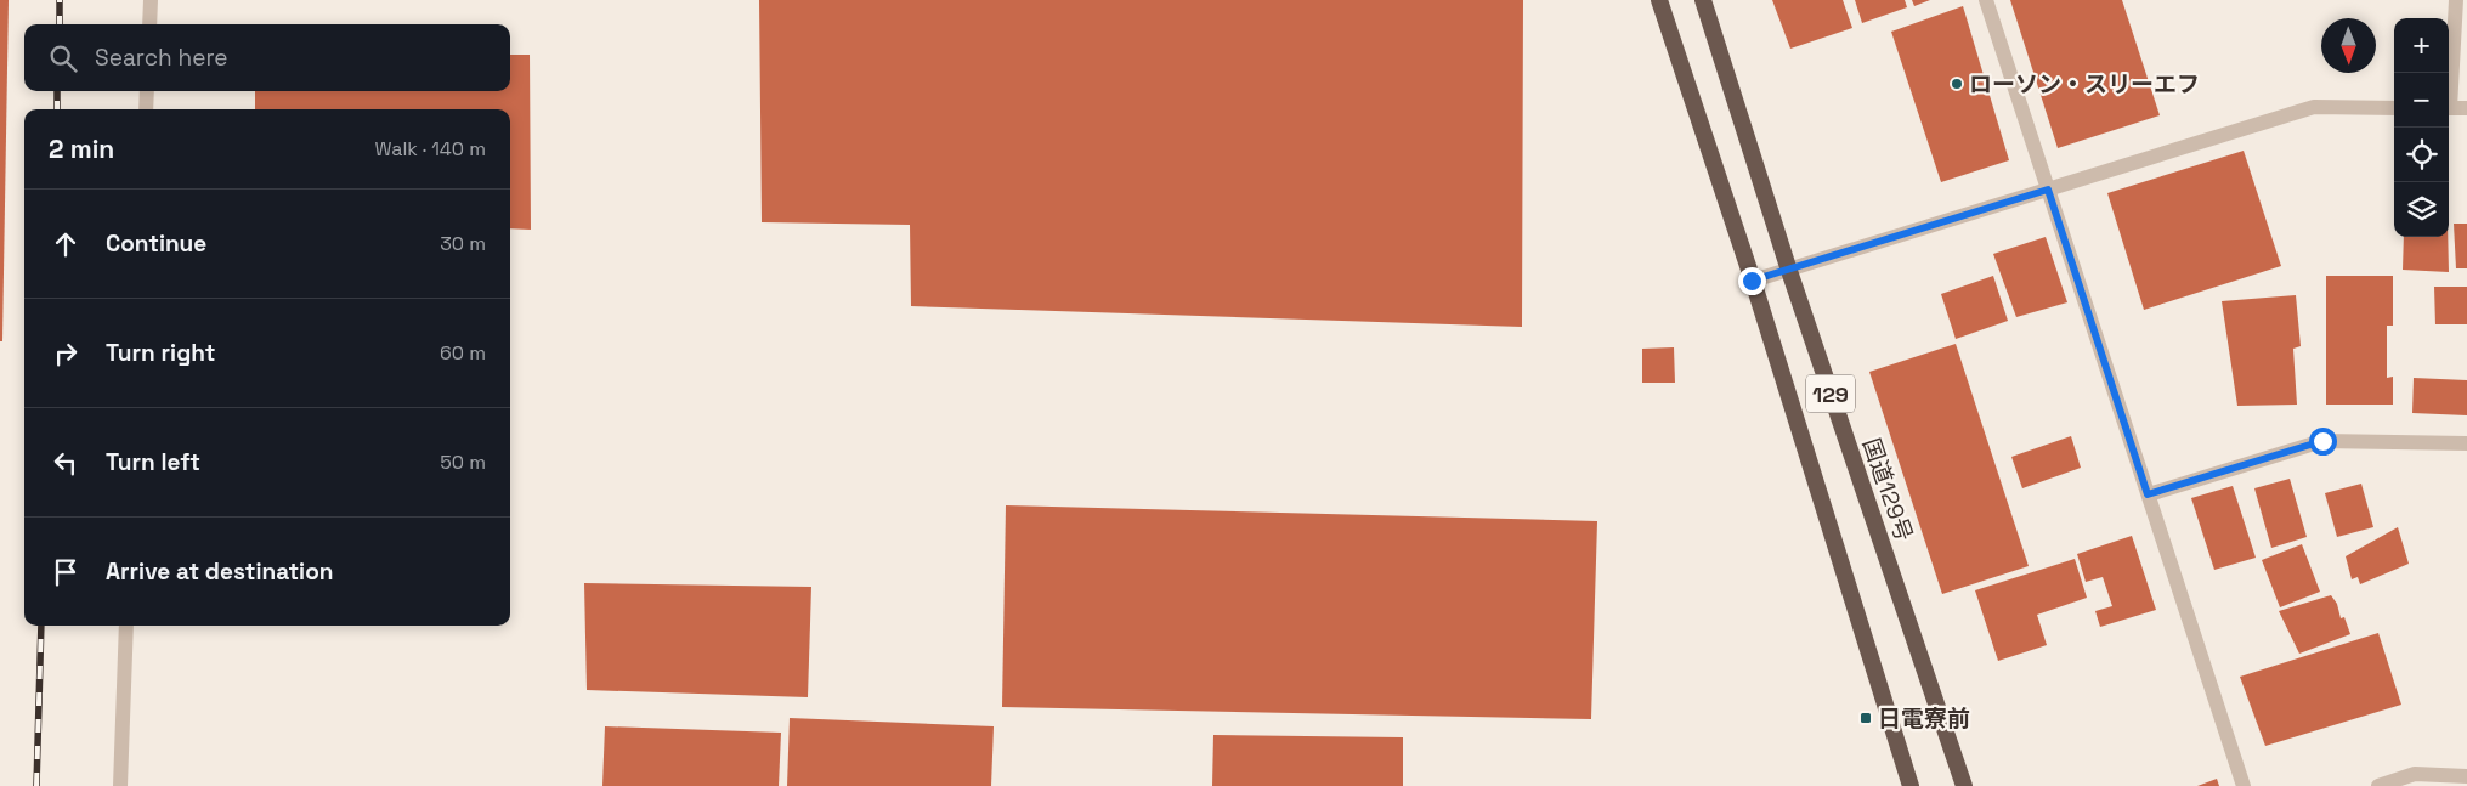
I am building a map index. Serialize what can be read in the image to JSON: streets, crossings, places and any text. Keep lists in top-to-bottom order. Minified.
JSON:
{"streets":{"highway":["129","国道129号"]},"places":{"other":["ローソン・スリーエフ"],"transit":["日電寮前"]},"north":"bottom","page":{"map_buttons":["+","−"],"search":"Search here","heading":["2 min","Walk · 140 m"],"list":[["Continue","30 m"],["Turn right","60 m"],["Turn left","50 m"],"Arrive at destination"]}}
